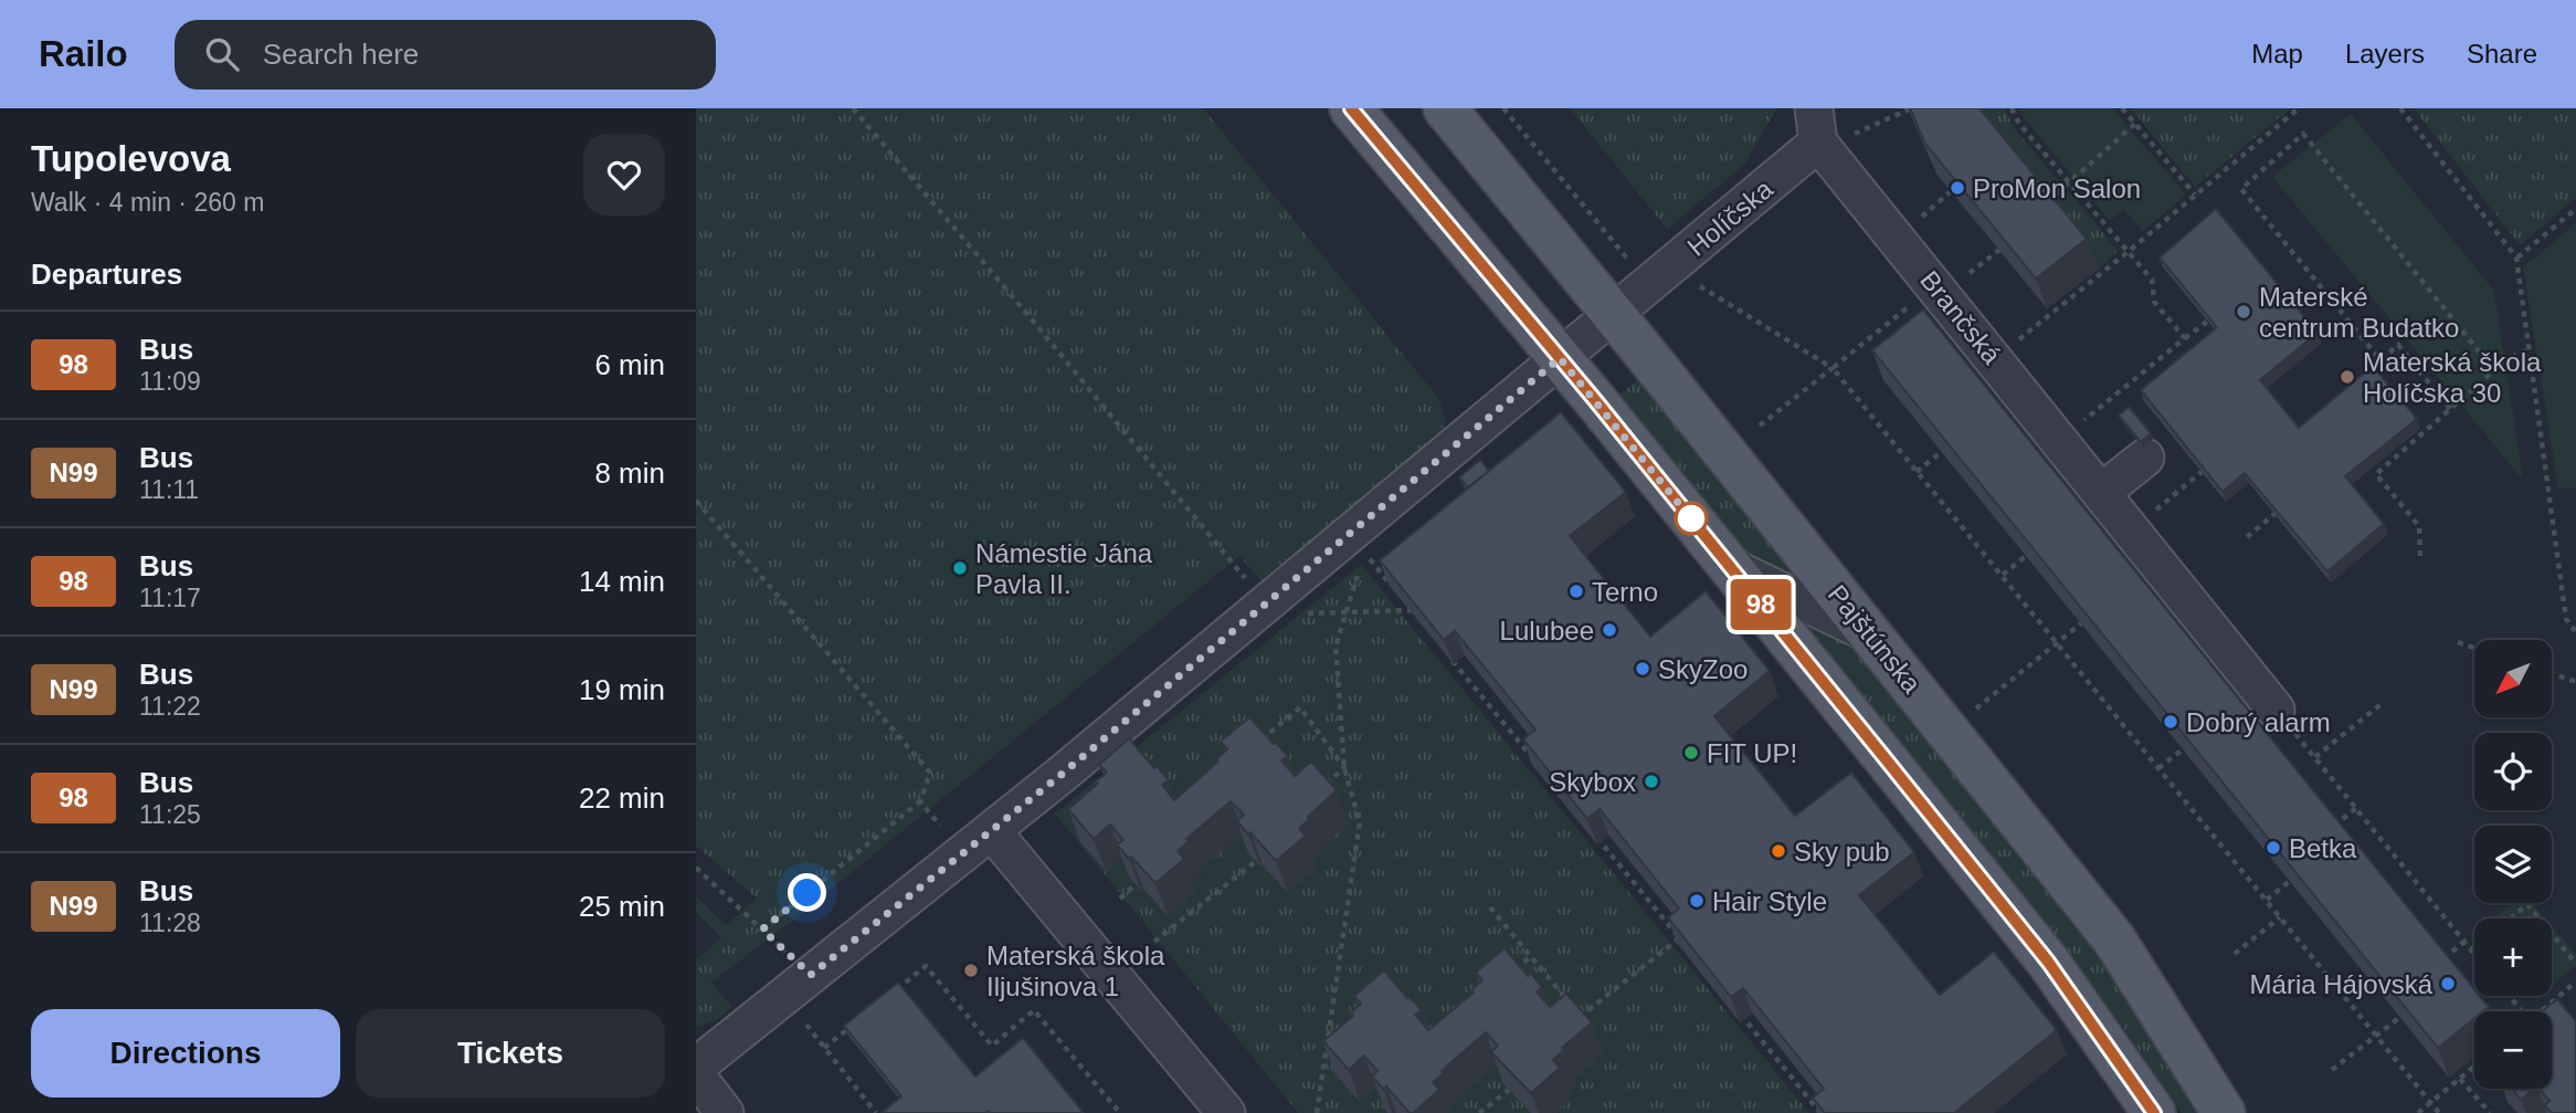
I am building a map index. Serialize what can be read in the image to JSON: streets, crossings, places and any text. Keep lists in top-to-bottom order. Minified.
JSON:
{"streets":{"main road":["Pajštúnska"],"street":["Holíčska","Brančská"]},"crossings":[["Holíčska","Brančská"],["Holíčska","Pajštúnska"]],"places":["ProMon Salon","Materské centrum Budatko","Materská škola Holíčska 30","Námestie Jána Pavla II.","Terno","Lulubee","SkyZoo","Dobrý alarm","FIT UP!","Skybox","Betka","Sky pub","Hair Style","Materská škola Iljušinova 1","Mária Hájovská"],"lines":["bus line 98"],"north":"bottom left","page":{"header":"Railo","search":"Search here","nav":["Map","Layers","Share"],"heading":[["Tupolevova","Walk · 4 min · 260 m"],"Departures"],"on_map":"98","list":[{"mark":"98","name":"Bus","note":"11:09","value":"6 min"},{"mark":"N99","name":"Bus","note":"11:11","value":"8 min"},{"mark":"98","name":"Bus","note":"11:17","value":"14 min"},{"mark":"N99","name":"Bus","note":"11:22","value":"19 min"},{"mark":"98","name":"Bus","note":"11:25","value":"22 min"},{"mark":"N99","name":"Bus","note":"11:28","value":"25 min"}],"map_buttons":["+","−"],"buttons":["Directions","Tickets"]}}
